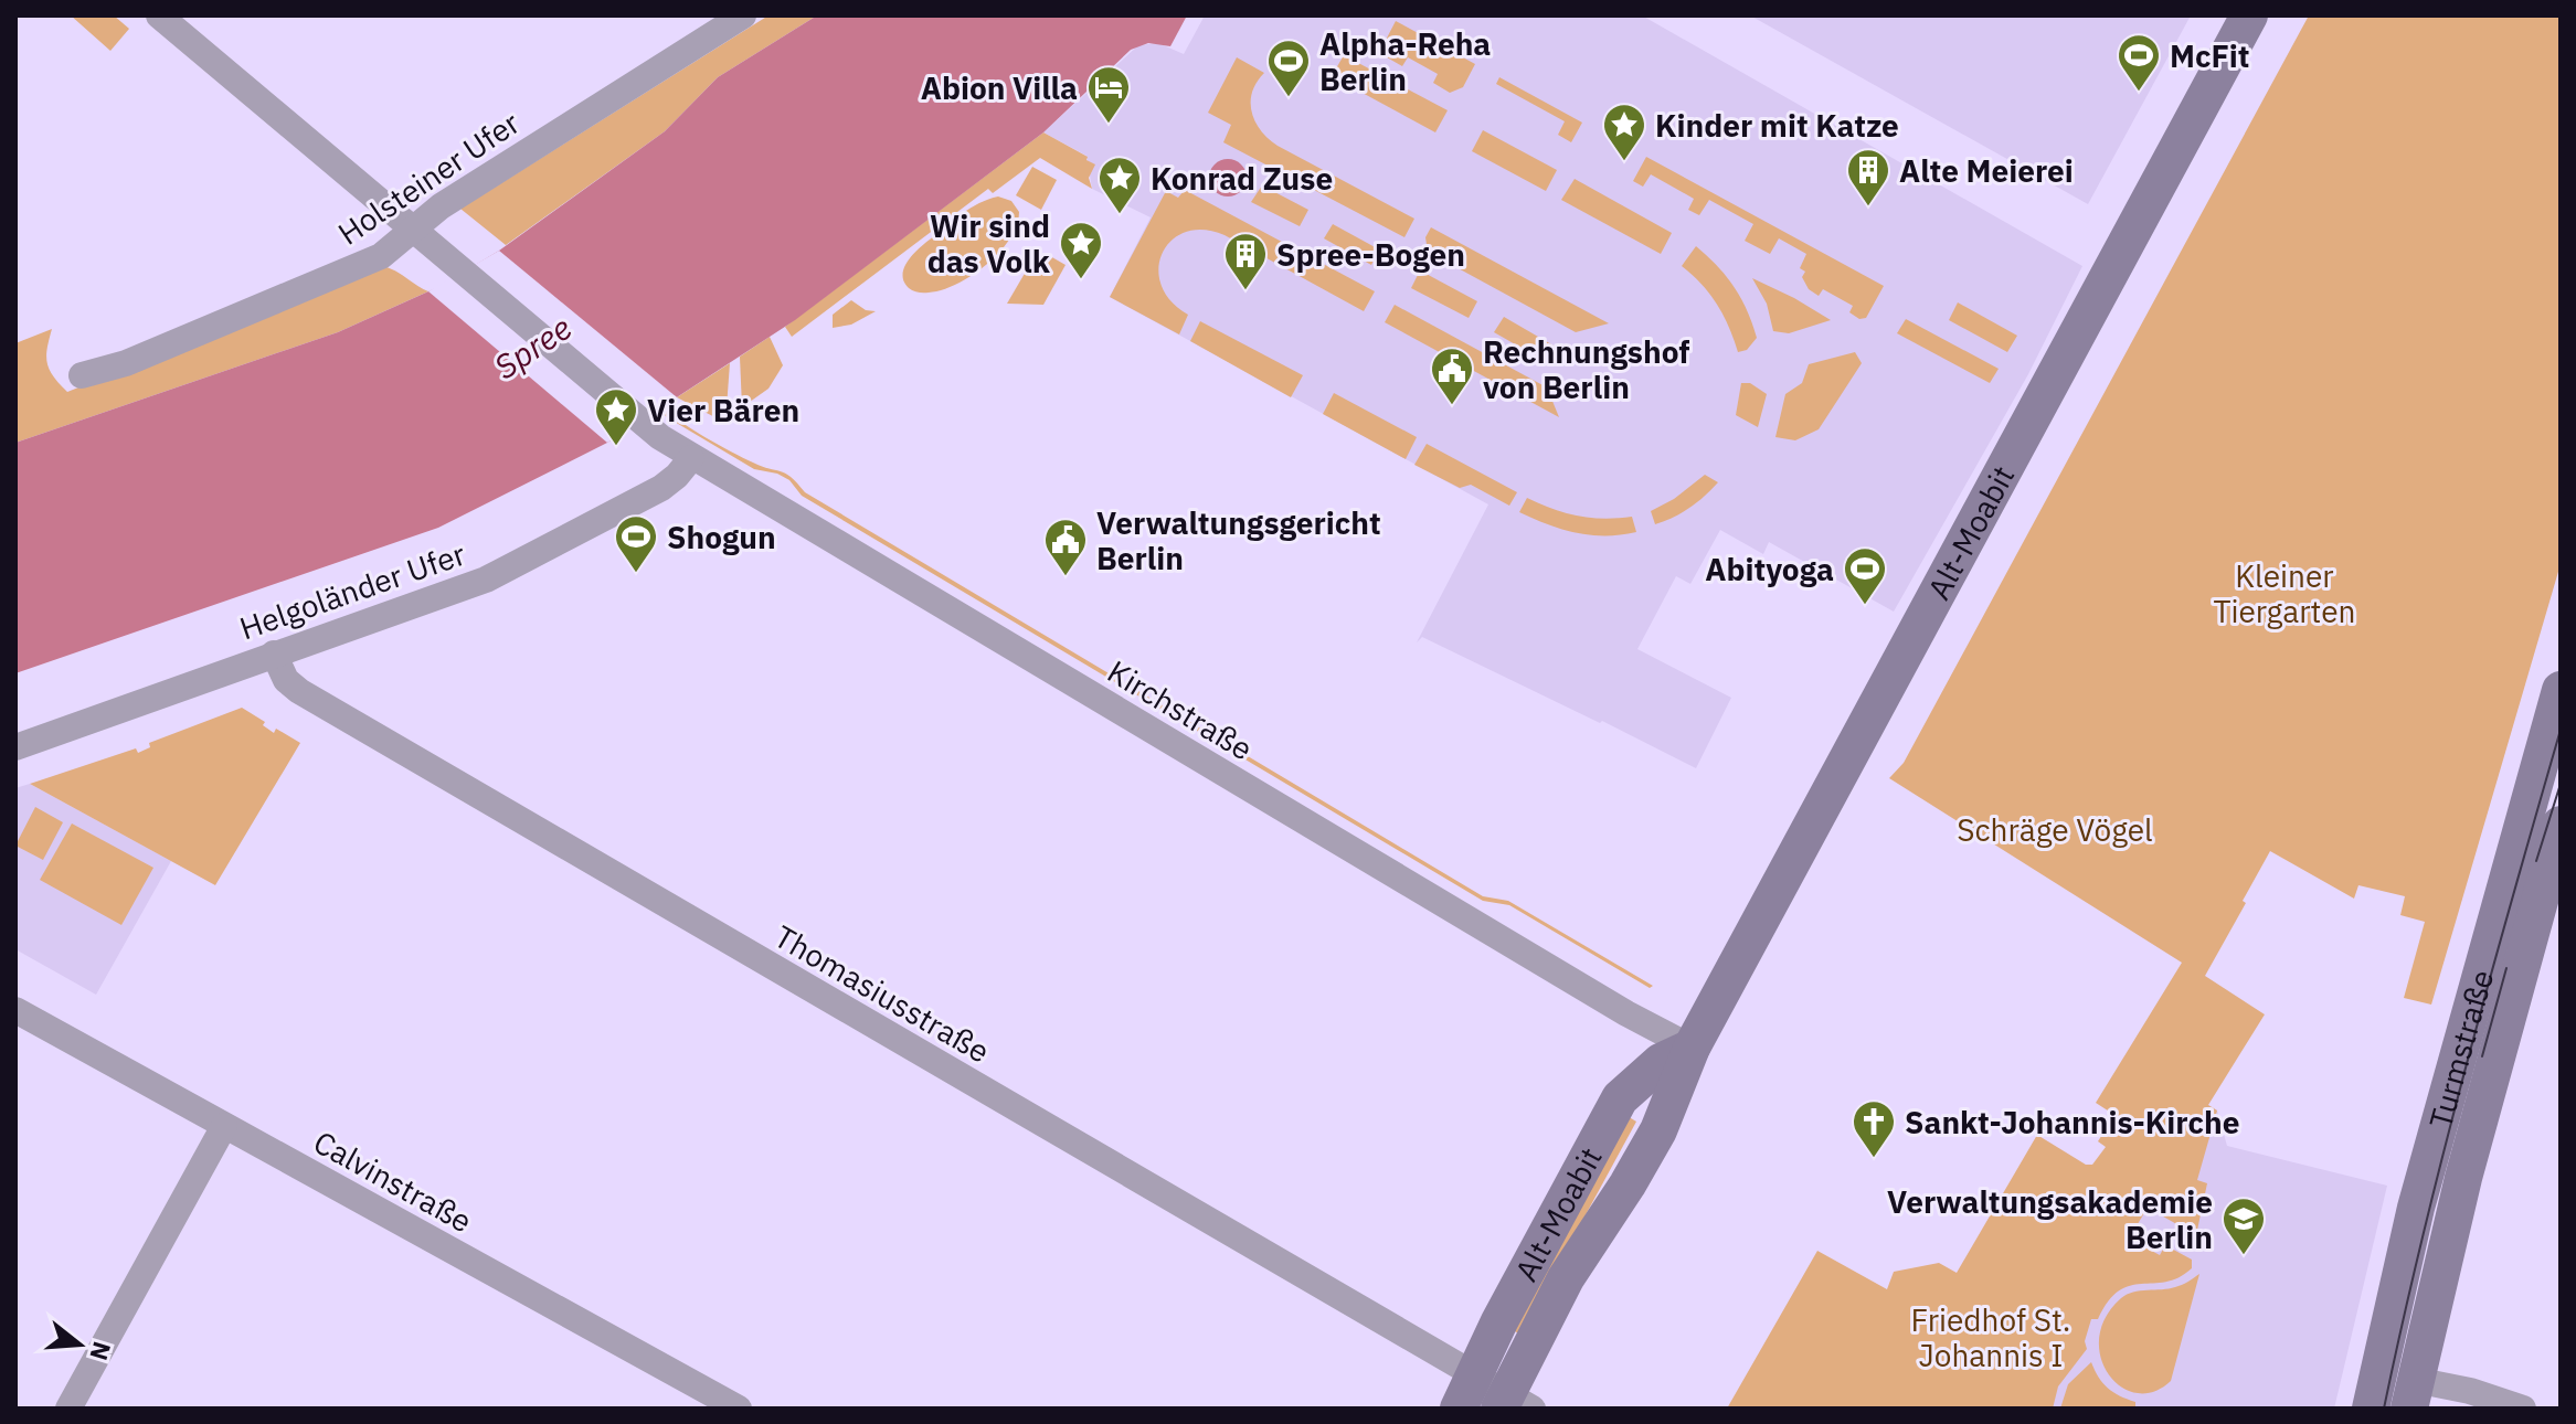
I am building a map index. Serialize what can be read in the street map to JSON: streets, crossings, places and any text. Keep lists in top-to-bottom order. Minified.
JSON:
{"streets":{"main road":["Alt-Moabit","Turmstraße"],"street":["Holsteiner Ufer","Helgoländer Ufer","Kirchstraße","Thomasiusstraße","Calvinstraße"]},"crossings":[["Holsteiner Ufer","Kirchstraße"],["Alt-Moabit","Kirchstraße"],["Alt-Moabit","Thomasiusstraße"],["Helgoländer Ufer","Kirchstraße"],["Helgoländer Ufer","Thomasiusstraße"]],"water":["Spree"],"parks":["Kleiner Tiergarten","Schräge Vögel","Friedhof St. Johannis I"],"places":{"sports":["McFit","Alpha-Reha Berlin","Shogun","Abityoga"],"hotel":["Abion Villa"],"place":["Kinder mit Katze","Konrad Zuse","Wir sind das Volk","Vier Bären"],"building":["Alte Meierei","Spree-Bogen"],"public building":["Rechnungshof von Berlin","Verwaltungsgericht Berlin"],"church":["Sankt-Johannis-Kirche"],"school or university":["Verwaltungsakademie Berlin"]},"north":"right"}
